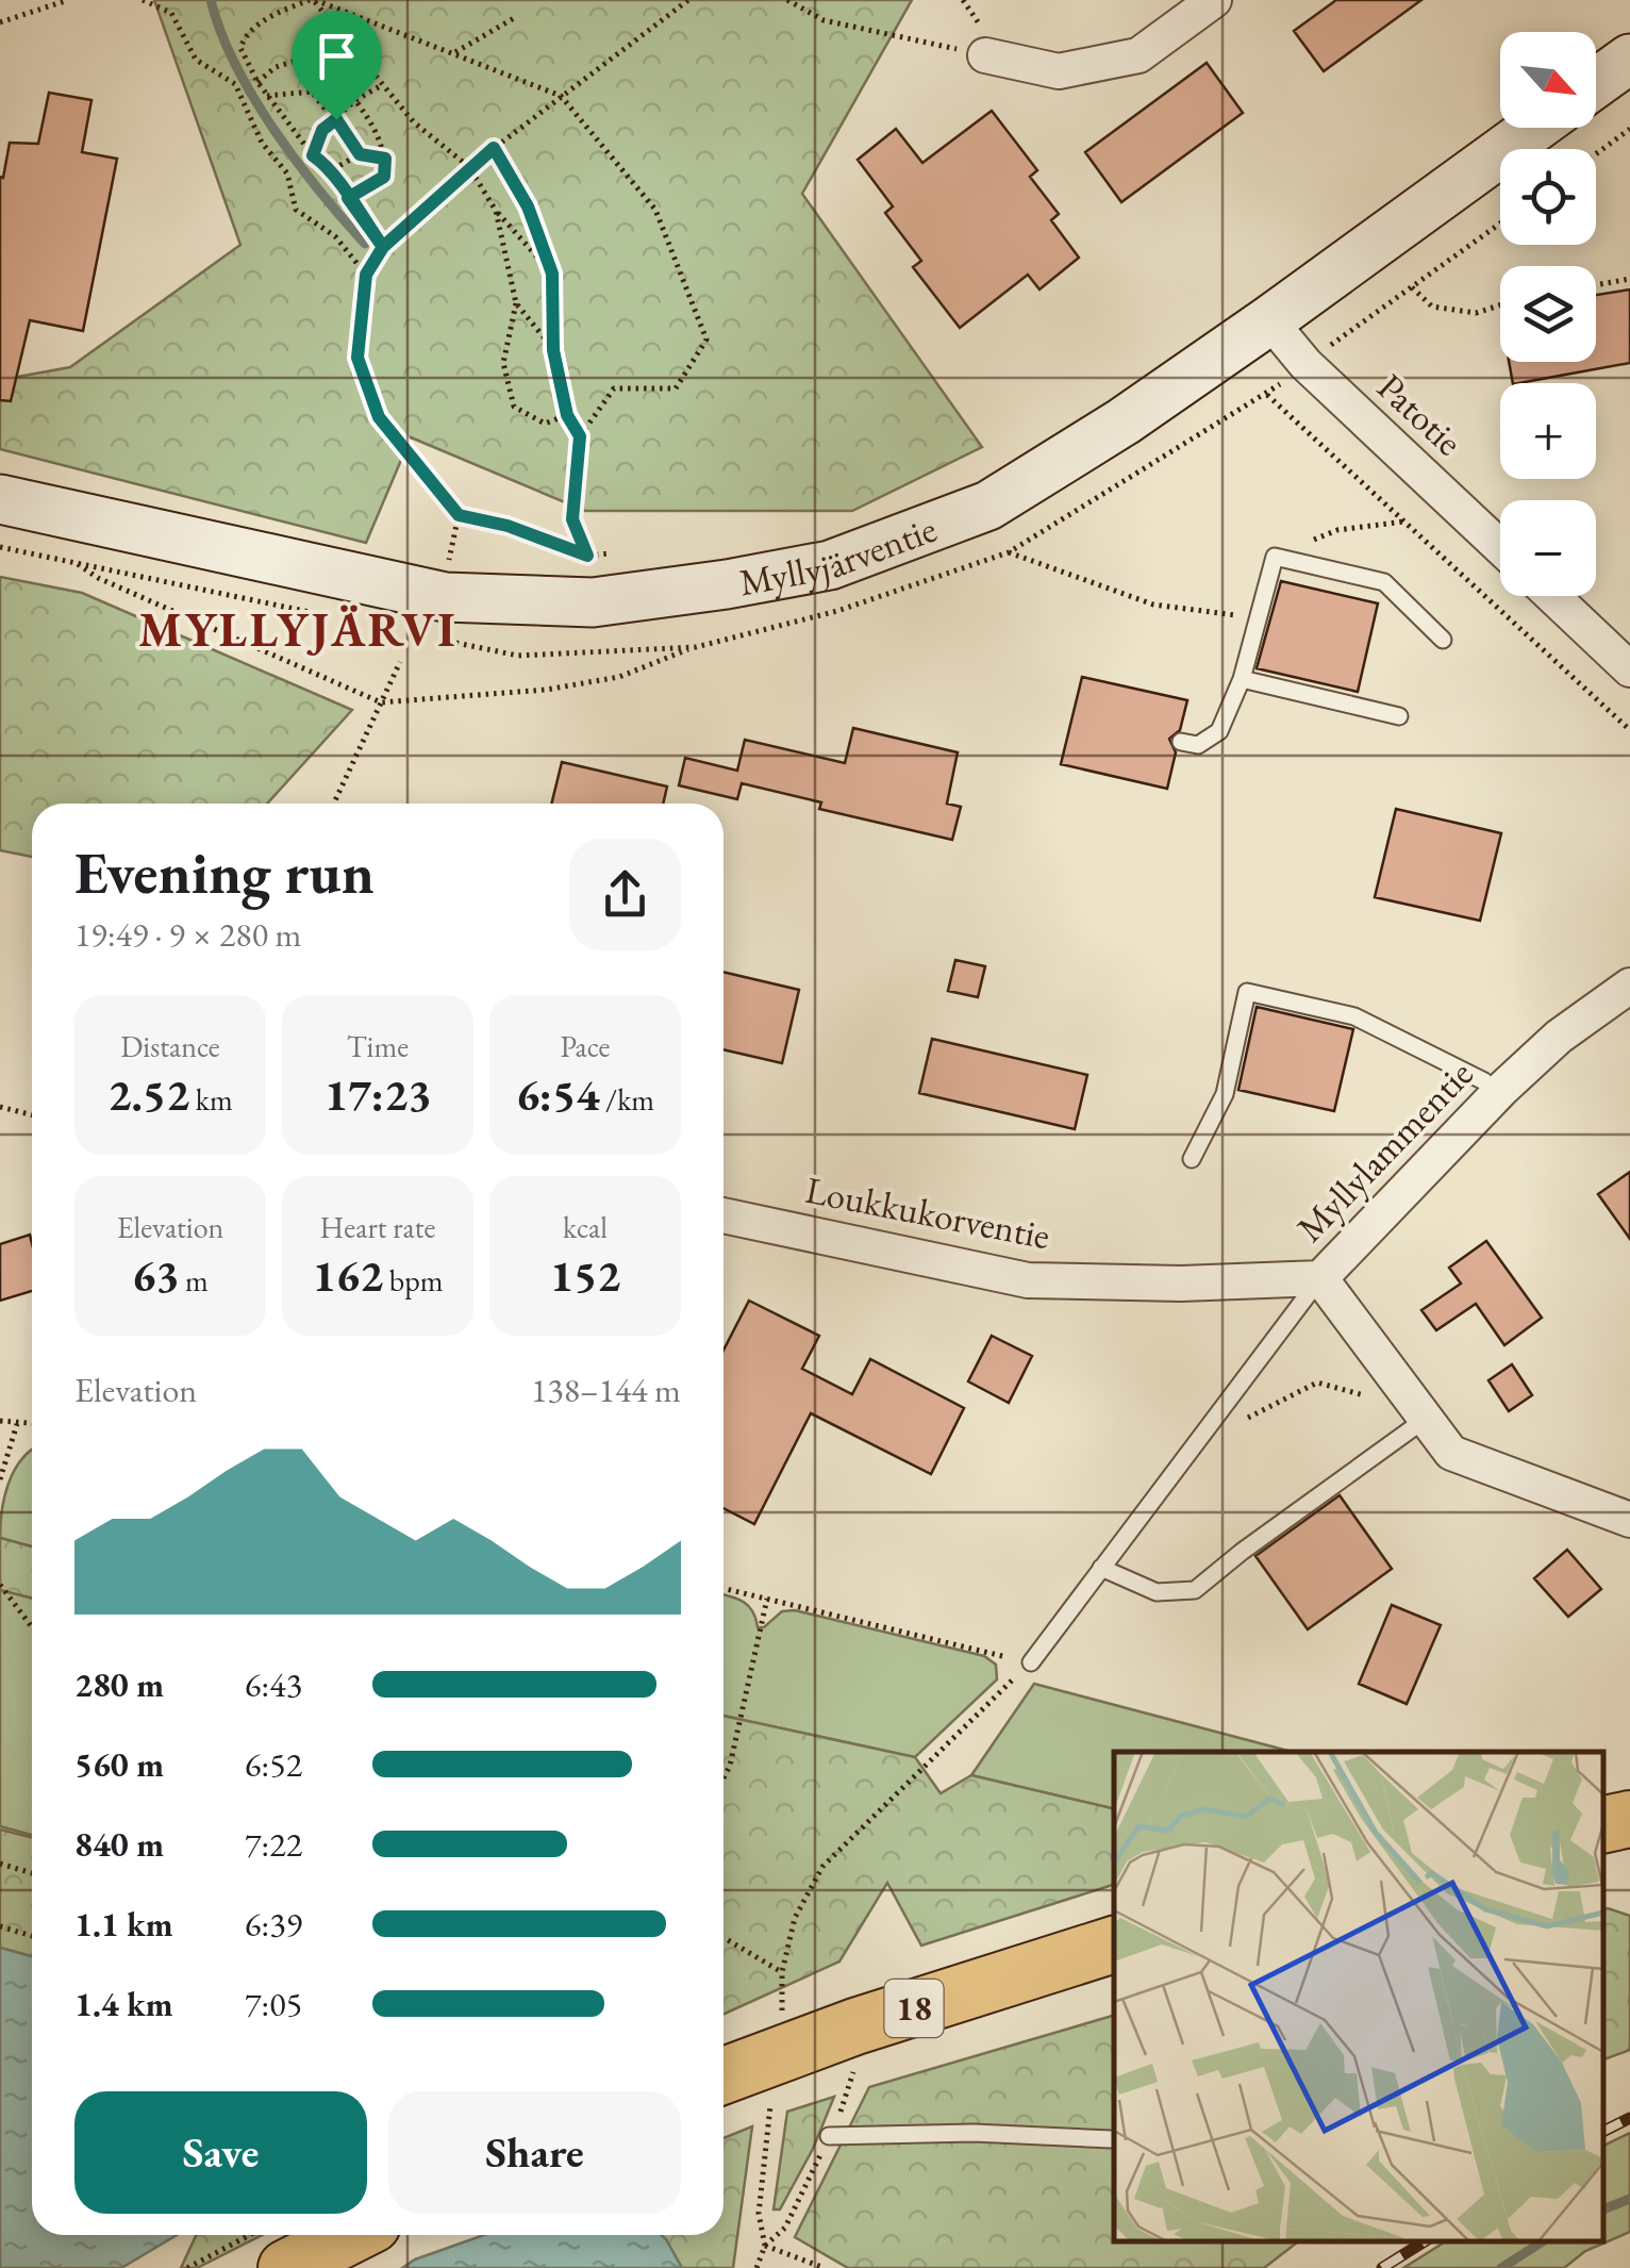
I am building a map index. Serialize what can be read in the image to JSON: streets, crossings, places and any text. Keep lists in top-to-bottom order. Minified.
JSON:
{"streets":{"highway":["18"],"main road":["Myllyjärventie"],"street":["Patotie","Myllylammentie","Loukkukorventie"]},"crossings":[["Patotie","Myllyjärventie"],["Myllylammentie","Loukkukorventie"]],"districts":["MYLLYJÄRVI"],"north":"bottom right","page":{"map_buttons":["+","−"],"heading":["Evening run","19:49 · 9 × 280 m"],"stats":[["Distance","2.52 km"],["Time","17:23"],["Pace","6:54 /km"],["Elevation","63 m"],["Heart rate","162 bpm"],["kcal","152"]],"chart":["Elevation","138–144 m"],"list":[{"name":"280 m","note":"6:43"},{"name":"560 m","note":"6:52"},{"name":"840 m","note":"7:22"},{"name":"1.1 km","note":"6:39"},{"name":"1.4 km","note":"7:05"}],"buttons":["Save","Share"]}}
